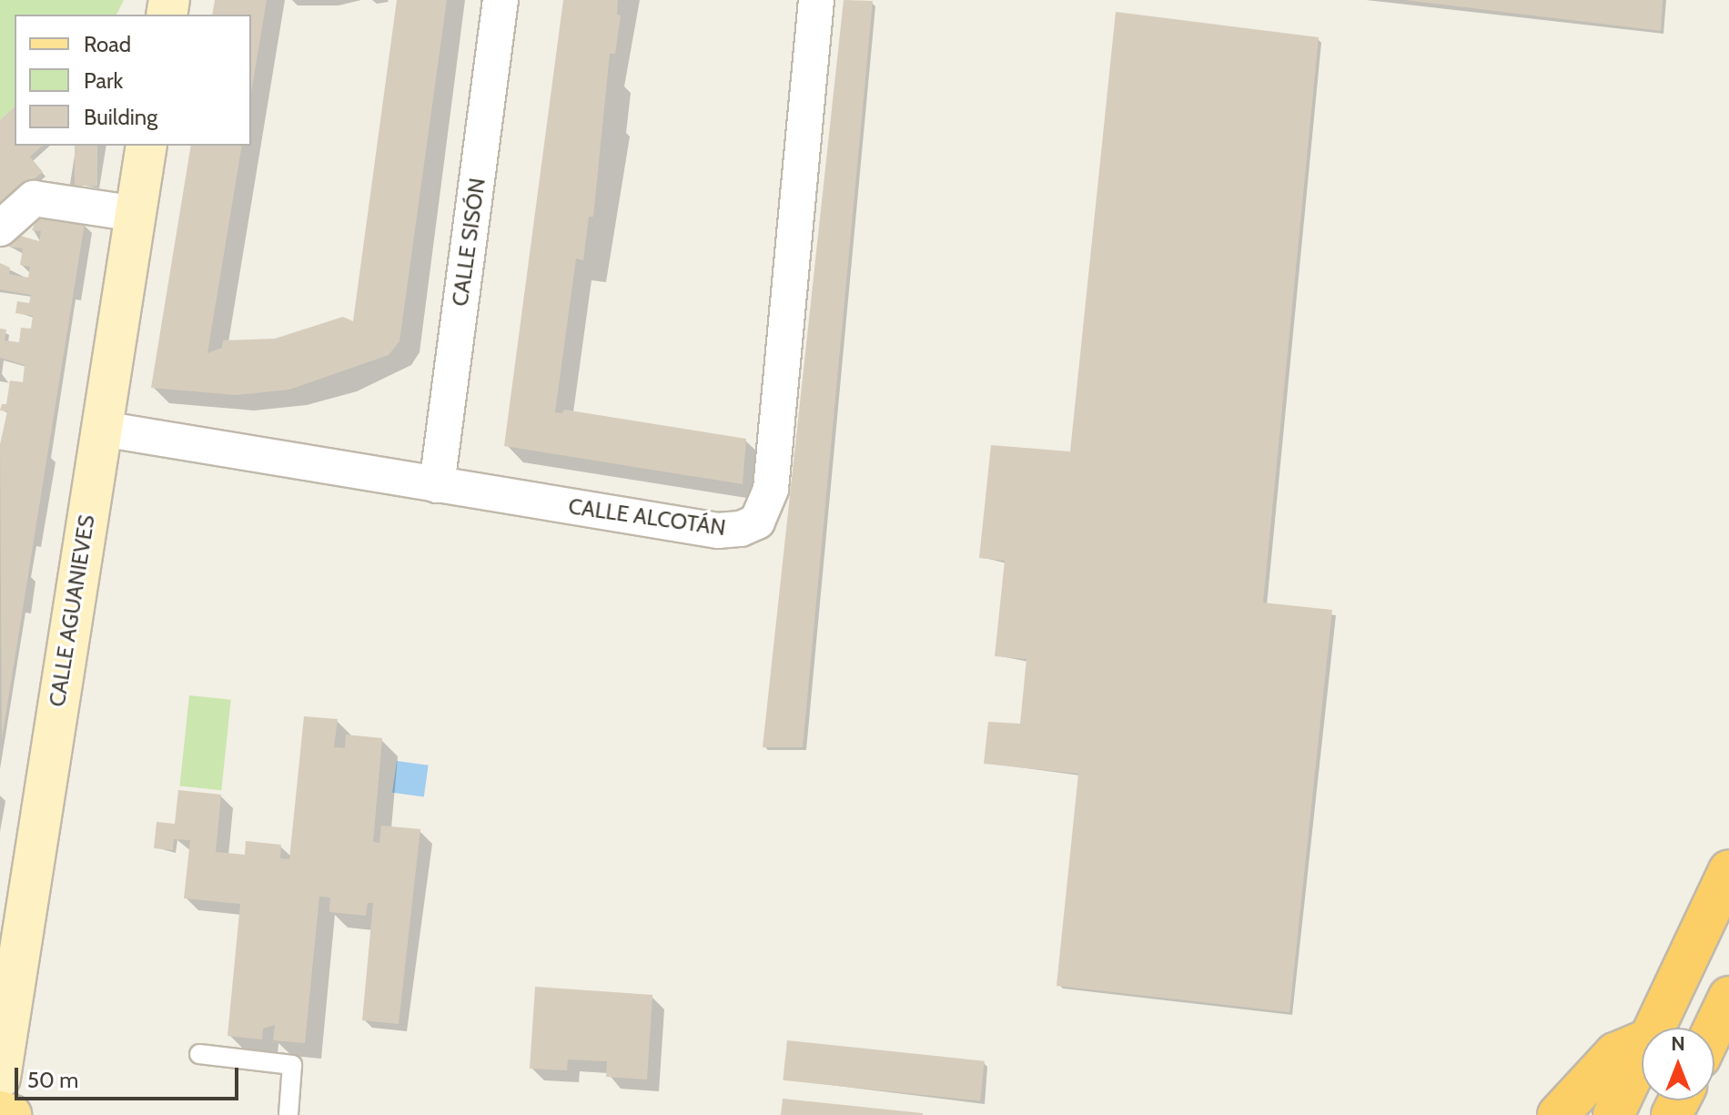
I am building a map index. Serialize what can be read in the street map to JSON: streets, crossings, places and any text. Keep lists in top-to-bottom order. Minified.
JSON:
{"streets":{"street":["CALLE SISÓN","CALLE ALCOTÁN","CALLE AGUANIEVES"]},"crossings":[["CALLE SISÓN","CALLE ALCOTÁN"],["CALLE ALCOTÁN","CALLE AGUANIEVES"]],"legend":["Road","Park","Building"],"scale_bar":"50 m","north":"top"}
